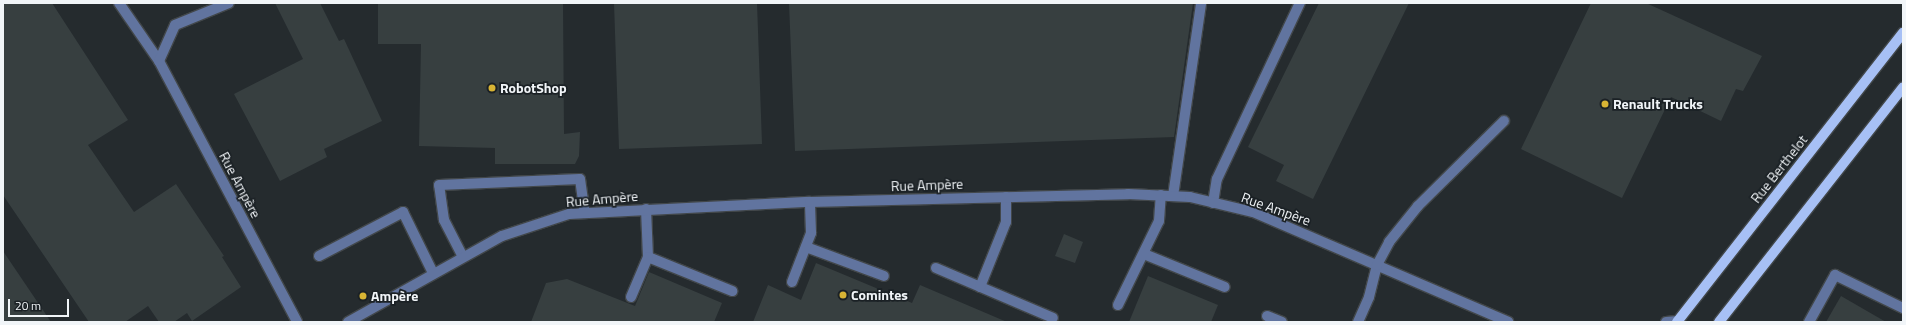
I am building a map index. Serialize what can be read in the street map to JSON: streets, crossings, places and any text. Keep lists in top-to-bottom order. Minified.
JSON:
{"streets":{"main road":["Rue Berthelot"],"street":["Rue Ampère"]},"places":["RobotShop","Renault Trucks","Comintes","Ampère"],"scale_bar":"20 m"}
